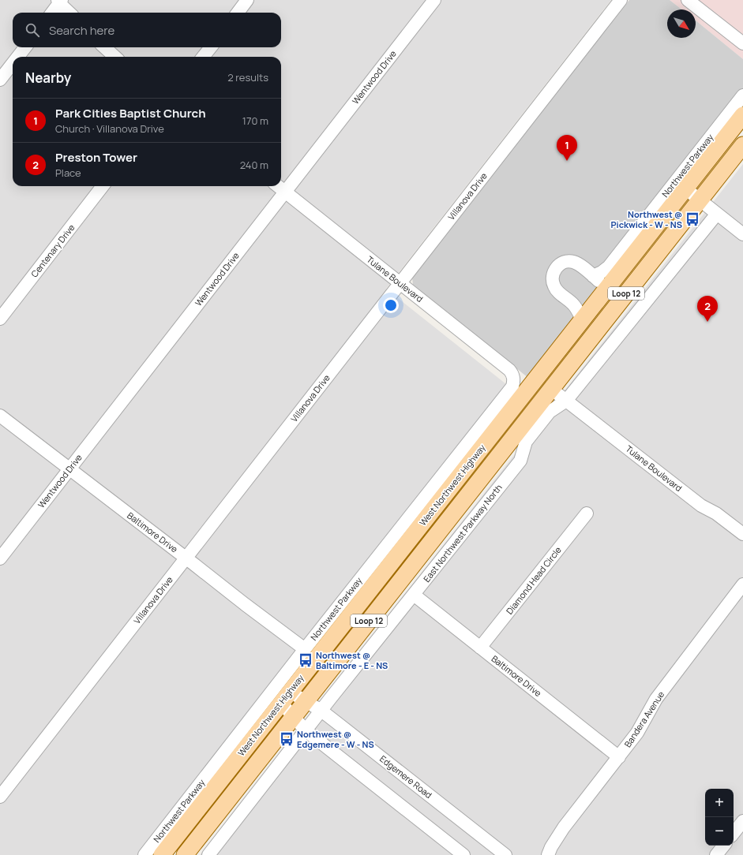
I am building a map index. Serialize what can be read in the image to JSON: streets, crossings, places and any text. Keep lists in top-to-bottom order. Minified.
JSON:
{"streets":{"main road":["Loop 12","West Northwest Highway"],"street":["Wentwood Drive","Northwest Parkway","Villanova Drive","Centenary Drive","Tulane Boulevard","Baltimore Drive","East Northwest Parkway North","Diamond Head Circle","Bandera Avenue","Edgemere Road"]},"crossings":[["Wentwood Drive","Tulane Boulevard"],["Wentwood Drive","Baltimore Drive"],["Northwest Parkway","Tulane Boulevard"],["Northwest Parkway","Baltimore Drive"],["Villanova Drive","Tulane Boulevard"],["Villanova Drive","Baltimore Drive"],["Tulane Boulevard","West Northwest Highway"],["Tulane Boulevard","East Northwest Parkway North"],["West Northwest Highway","Edgemere Road"],["Baltimore Drive","East Northwest Parkway North"],["Baltimore Drive","Diamond Head Circle"],["Baltimore Drive","Bandera Avenue"],["East Northwest Parkway North","Edgemere Road"]],"places":{"bus stop":["Northwest @ Pickwick - W - NS","Northwest @ Baltimore - E - NS","Northwest @ Edgemere - W - NS"]},"north":"bottom right","page":{"search":"Search here","heading":["Nearby","2 results"],"list":[{"mark":"1","name":"Park Cities Baptist Church","note":"Church · Villanova Drive","value":"170 m"},{"mark":"2","name":"Preston Tower","note":"Place","value":"240 m"}],"pins":["1","2"],"map_buttons":["+","−"]}}
